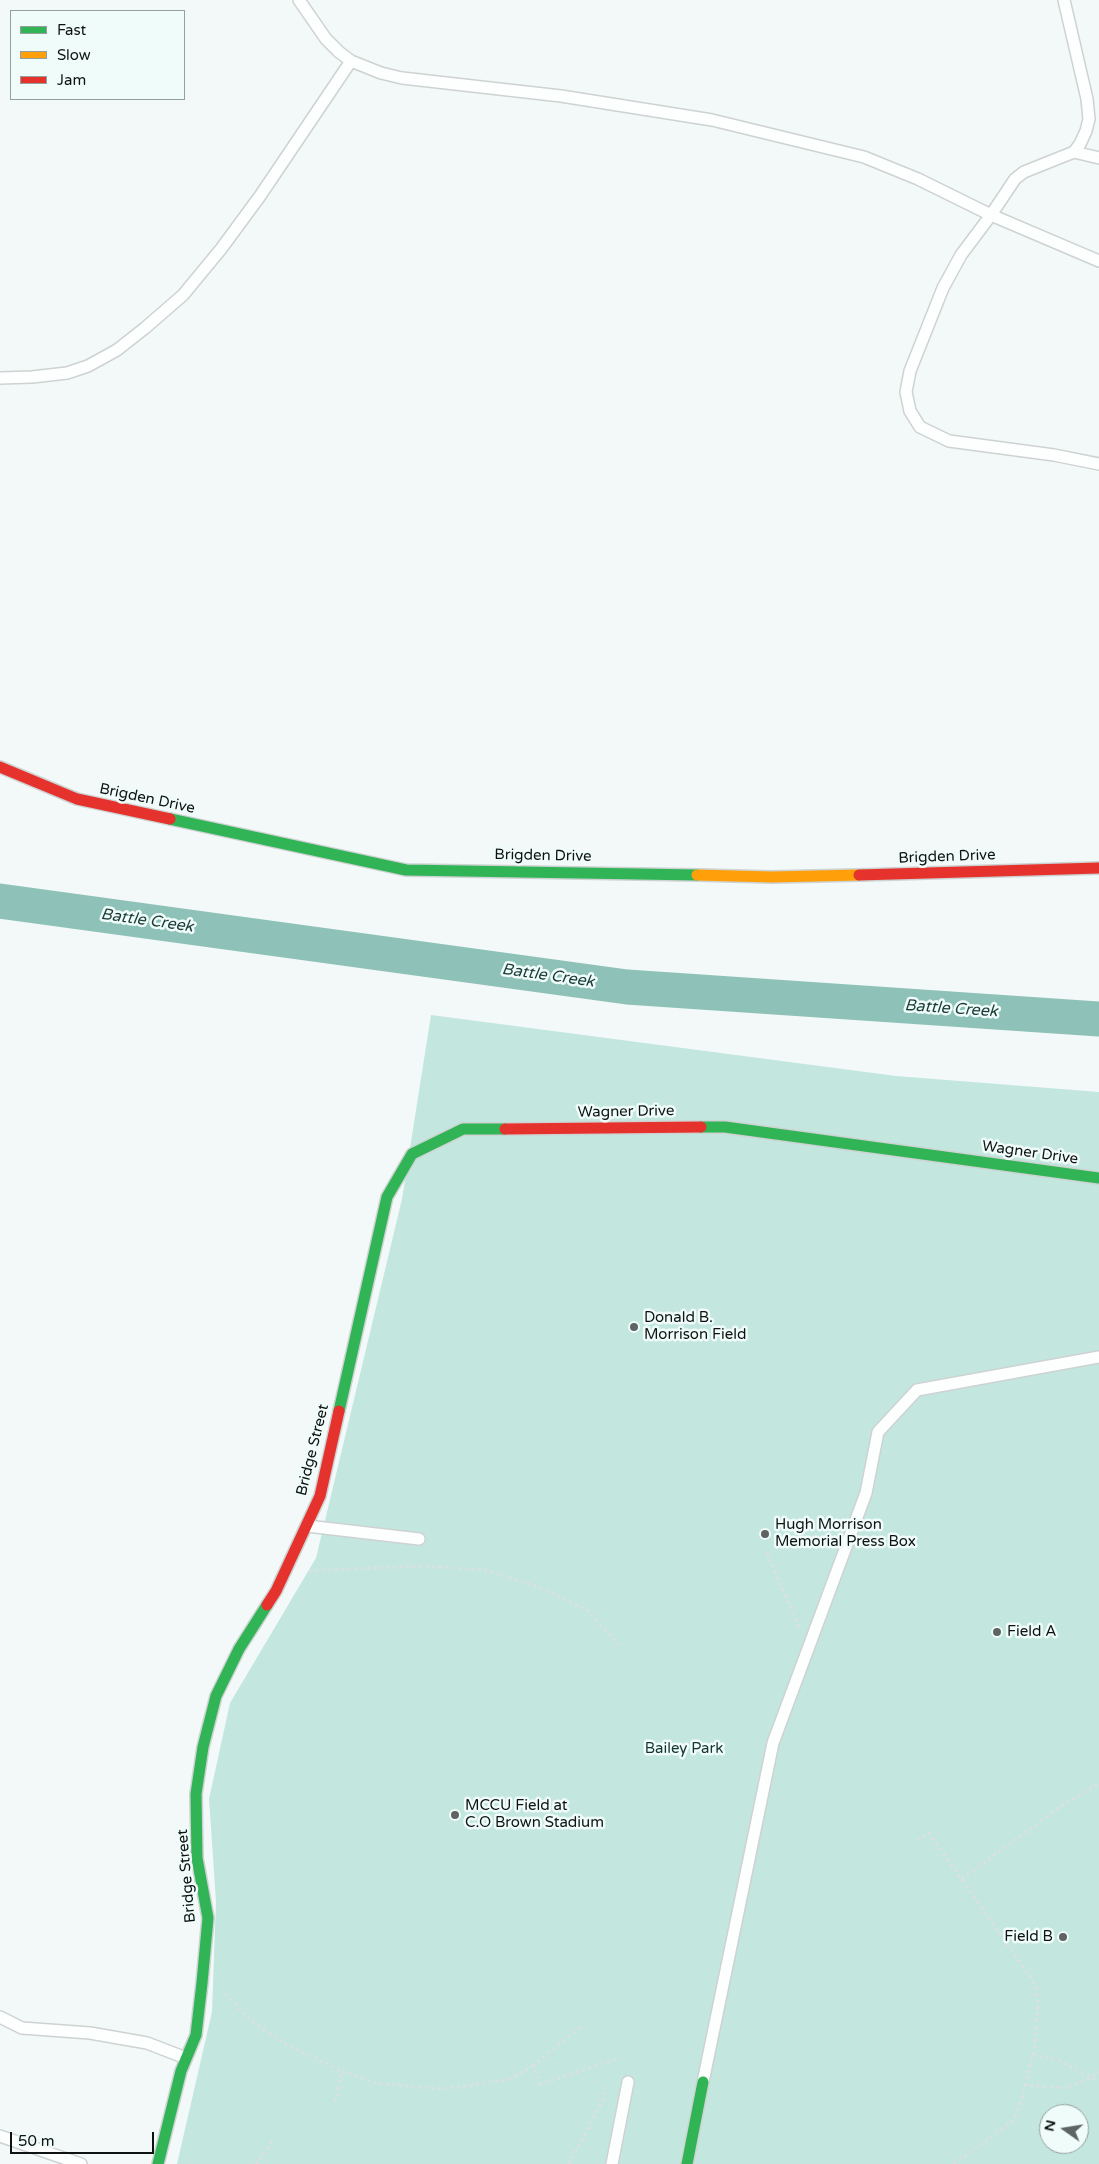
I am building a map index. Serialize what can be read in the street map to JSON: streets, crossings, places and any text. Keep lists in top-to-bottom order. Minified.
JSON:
{"streets":{"street":["Brigden Drive","Wagner Drive","Bridge Street"]},"crossings":[["Wagner Drive","Bridge Street"]],"water":["Battle Creek"],"parks":["Bailey Park"],"places":["Donald B. Morrison Field","Hugh Morrison Memorial Press Box","Field A","MCCU Field at C.O Brown Stadium","Field B"],"legend":["Fast","Slow","Jam"],"scale_bar":"50 m","north":"left"}
